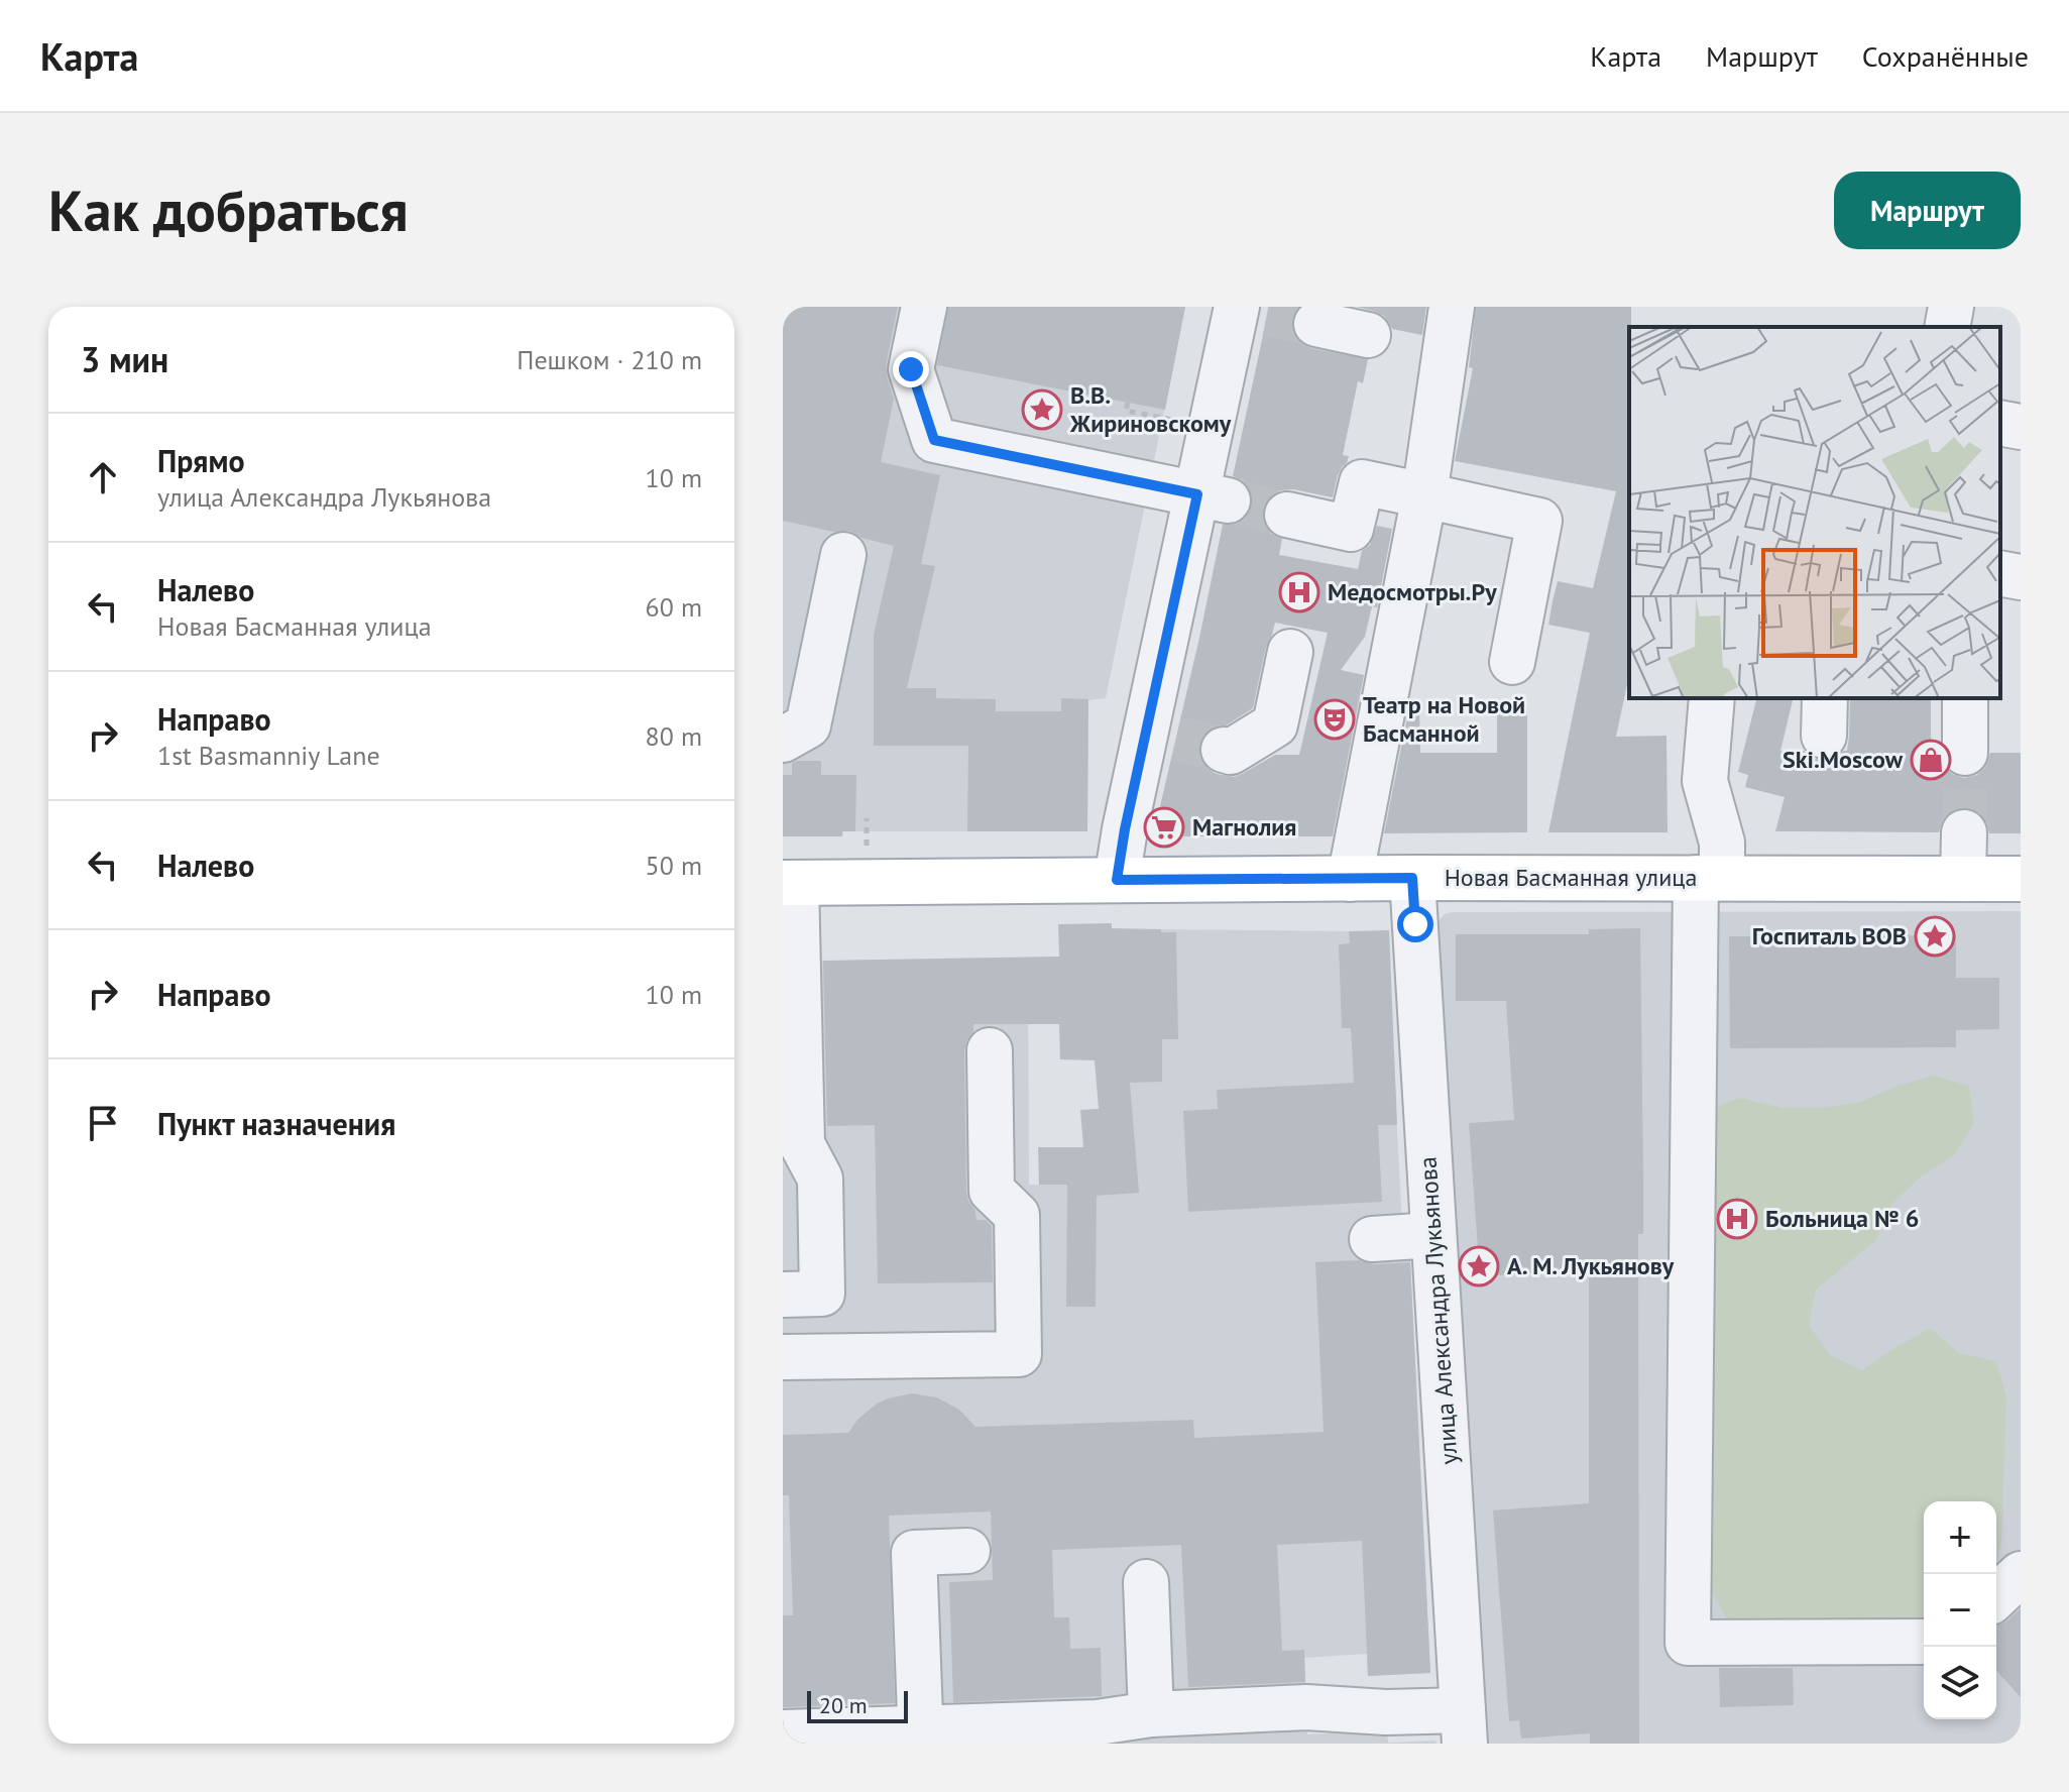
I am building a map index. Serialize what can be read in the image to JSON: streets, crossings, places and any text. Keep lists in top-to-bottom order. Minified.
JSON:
{"streets":{"main road":["Новая Басманная улица"],"street":["улица Александра Лукьянова"]},"crossings":[["Новая Басманная улица","улица Александра Лукьянова"]],"places":{"place":["В.В. Жириновскому","Госпиталь ВОВ","А. М. Лукьянову"],"hospital":["Медосмотры.Ру","Больница № 6"],"theatre":["Театр на Новой Басманной"],"shop":["Ski.Moscow"],"supermarket":["Магнолия"]},"scale_bar":"20 m","page":{"header":"Карта","nav":["Карта","Маршрут","Сохранённые"],"buttons":"Маршрут","title":"Как добраться","heading":["3 мин","Пешком · 210 m"],"list":[["Прямо","улица Александра Лукьянова","10 m"],["Налево","Новая Басманная улица","60 m"],["Направо","1st Basmanniy Lane","80 m"],["Налево","50 m"],["Направо","10 m"],"Пункт назначения"],"map_buttons":["+","−"],"scale":"20 m"}}
